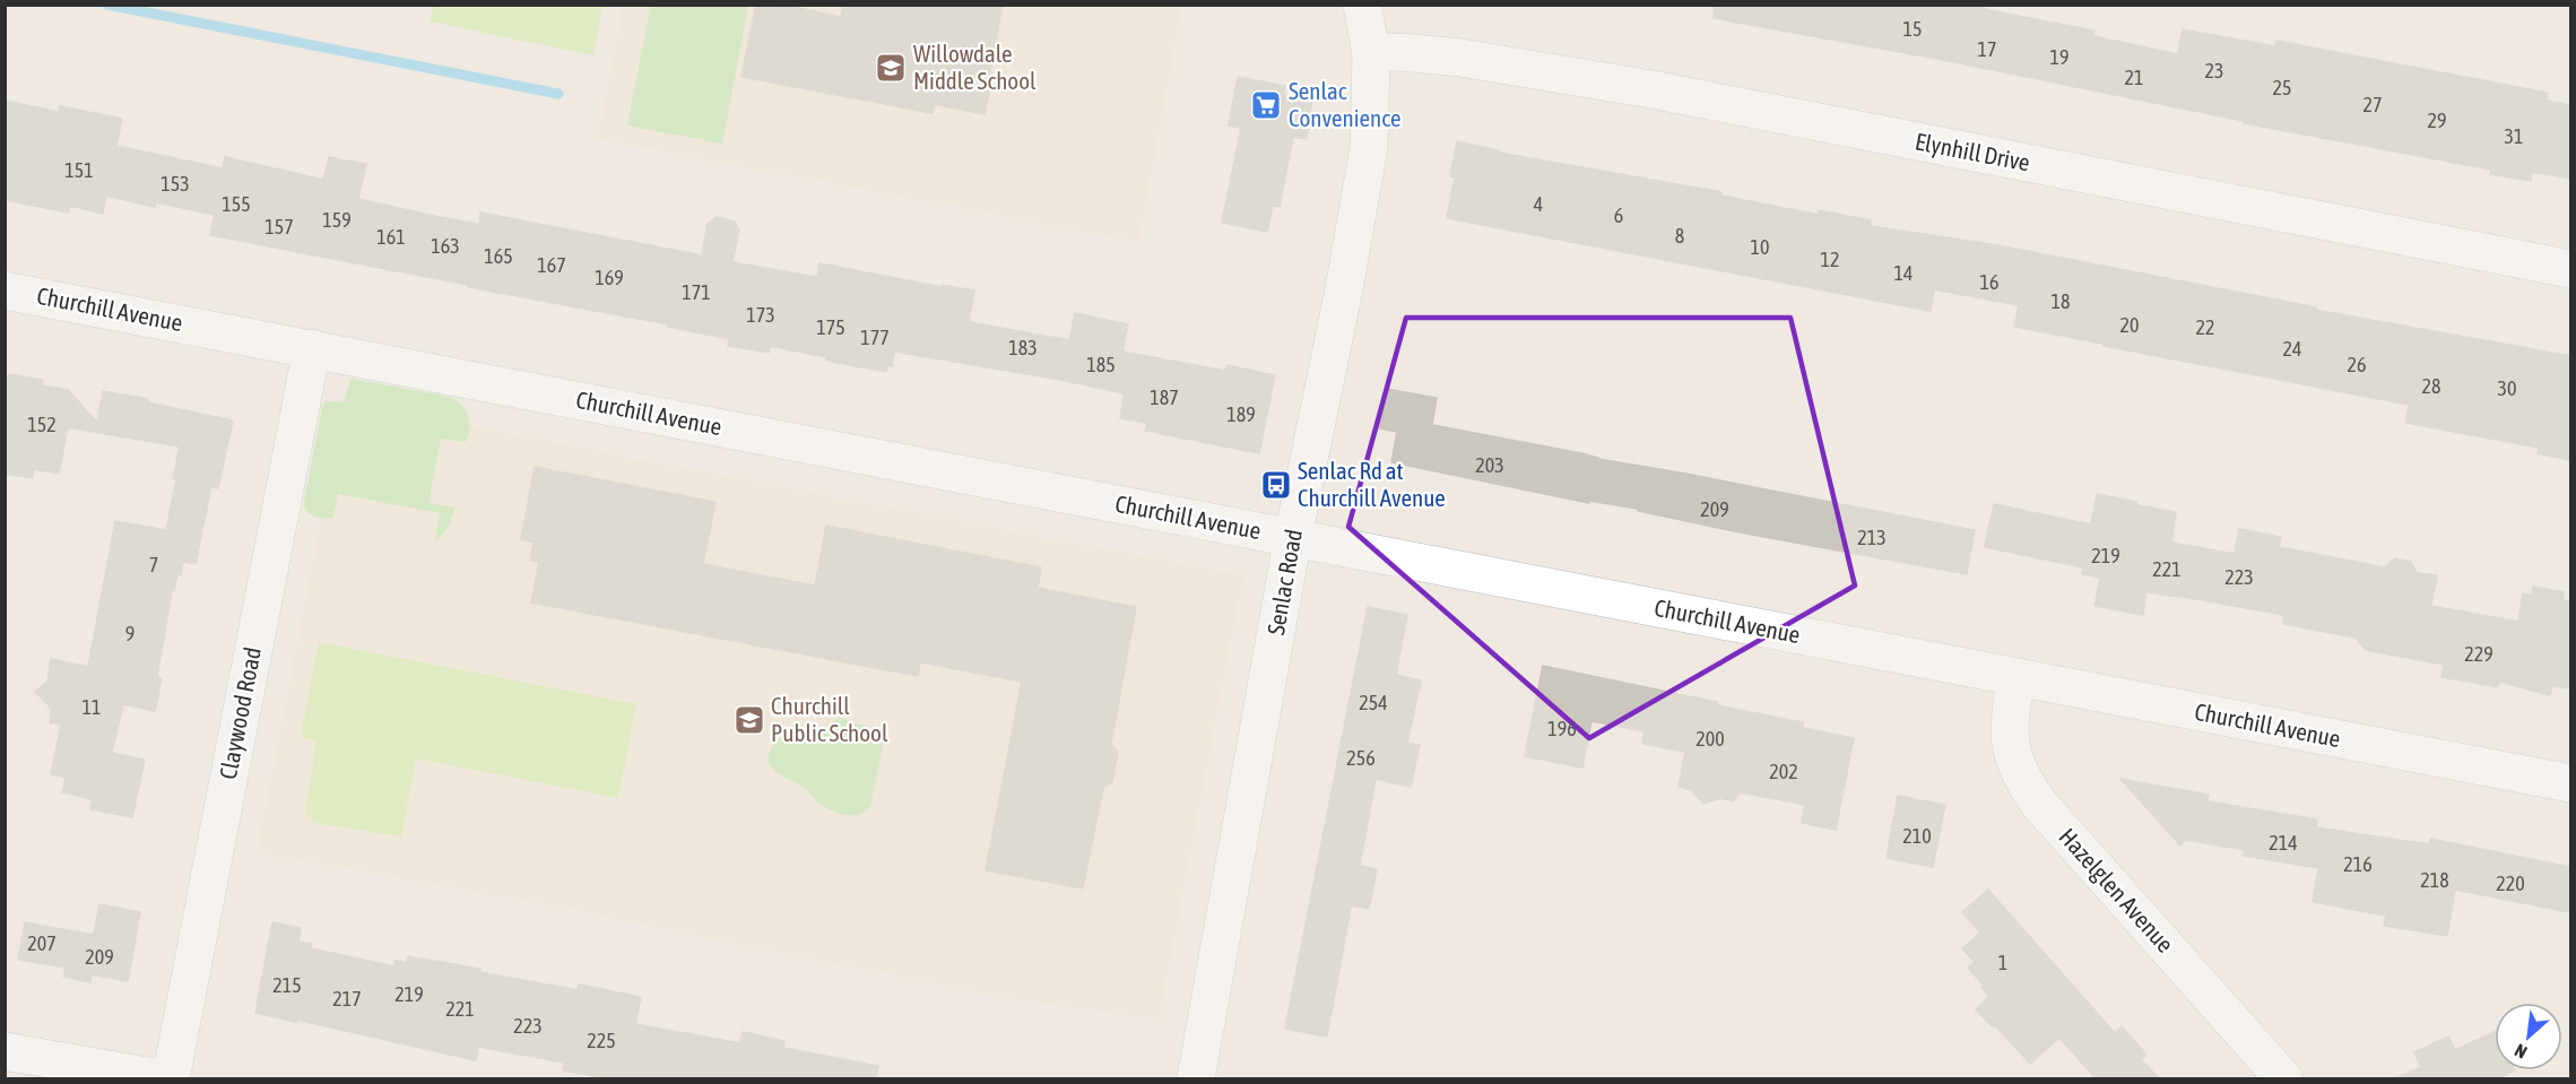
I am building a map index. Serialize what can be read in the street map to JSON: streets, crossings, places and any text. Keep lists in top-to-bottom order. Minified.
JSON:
{"streets":{"street":["Elynhill Drive","Churchill Avenue","Senlac Road","Claywood Road","Hazelglen Avenue"]},"crossings":[["Elynhill Drive","Senlac Road"],["Churchill Avenue","Senlac Road"],["Churchill Avenue","Claywood Road"],["Churchill Avenue","Hazelglen Avenue"]],"places":{"school or university":["Willowdale Middle School","Churchill Public School"],"supermarket":["Senlac Convenience"],"bus stop":["Senlac Rd at Churchill Avenue"]},"house_numbers":["15","17","19","23","21","25","27","29","31","151","153","155","4","6","159","157","8","161","163","10","165","12","167","14","169","16","171","18","173","20","175","22","177","183","24","185","26","28","30","187","189","152","203","209","213","219","7","221","223","9","229","254","11","196","200","256","202","210","214","216","218","220","207","209","1","215","219","217","221","223","225"],"north":"bottom left"}
